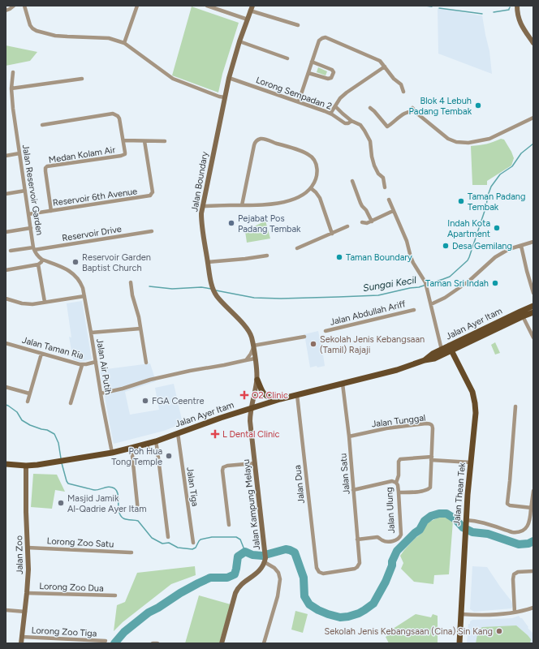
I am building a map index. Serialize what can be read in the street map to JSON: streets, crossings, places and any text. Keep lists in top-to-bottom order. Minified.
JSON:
{"streets":{"main road":["Jalan Ayer Itam","Jalan Thean Tek"],"street":["Lorong Sempadan 2","Medan Kolam Air","Jalan Boundary","Jalan Reservoir Garden","Reservoir 6th Avenue","Reservoir Drive","Jalan Abdullah Ariff","Jalan Taman Ria","Jalan Air Putih","Jalan Tunggal","Jalan Satu","Jalan Dua","Jalan Tiga","Jalan Kampung Melayu","Jalan Ulung","Lorong Zoo Satu","Jalan Zoo","Lorong Zoo Dua","Lorong Zoo Tiga"]},"crossings":[["Lorong Sempadan 2","Jalan Boundary"],["Medan Kolam Air","Reservoir 6th Avenue"],["Jalan Boundary","Jalan Ayer Itam"],["Jalan Boundary","Jalan Kampung Melayu"],["Jalan Reservoir Garden","Reservoir 6th Avenue"],["Jalan Reservoir Garden","Reservoir Drive"],["Jalan Ayer Itam","Jalan Air Putih"],["Jalan Ayer Itam","Jalan Satu"],["Jalan Ayer Itam","Jalan Dua"],["Jalan Ayer Itam","Jalan Tiga"],["Jalan Ayer Itam","Jalan Thean Tek"],["Jalan Ayer Itam","Jalan Kampung Melayu"],["Jalan Ayer Itam","Jalan Zoo"],["Jalan Taman Ria","Jalan Air Putih"],["Jalan Tunggal","Jalan Satu"],["Jalan Tunggal","Jalan Ulung"],["Jalan Satu","Jalan Dua"],["Jalan Satu","Jalan Ulung"],["Lorong Zoo Satu","Jalan Zoo"],["Jalan Zoo","Lorong Zoo Dua"],["Jalan Zoo","Lorong Zoo Tiga"]],"water":["Sungai Kecil"],"places":{"other":["Blok 4 Lebuh Padang Tembak","Taman Padang Tembak","Pejabat Pos Padang Tembak","Indah Kota Apartment","Desa Gemilang","Taman Boundary","Reservoir Garden Baptist Church","Taman Sri Indah","Sekolah Jenis Kebangsaan (Tamil) Rajaji","FGA Ceentre","Poh Hua Tong Temple","Masjid Jamik Al-Qadrie Ayer Itam","Sekolah Jenis Kebangsaan (Cina) Sin Kang"],"health":["O2 Clinic","L Dental Clinic"]}}
